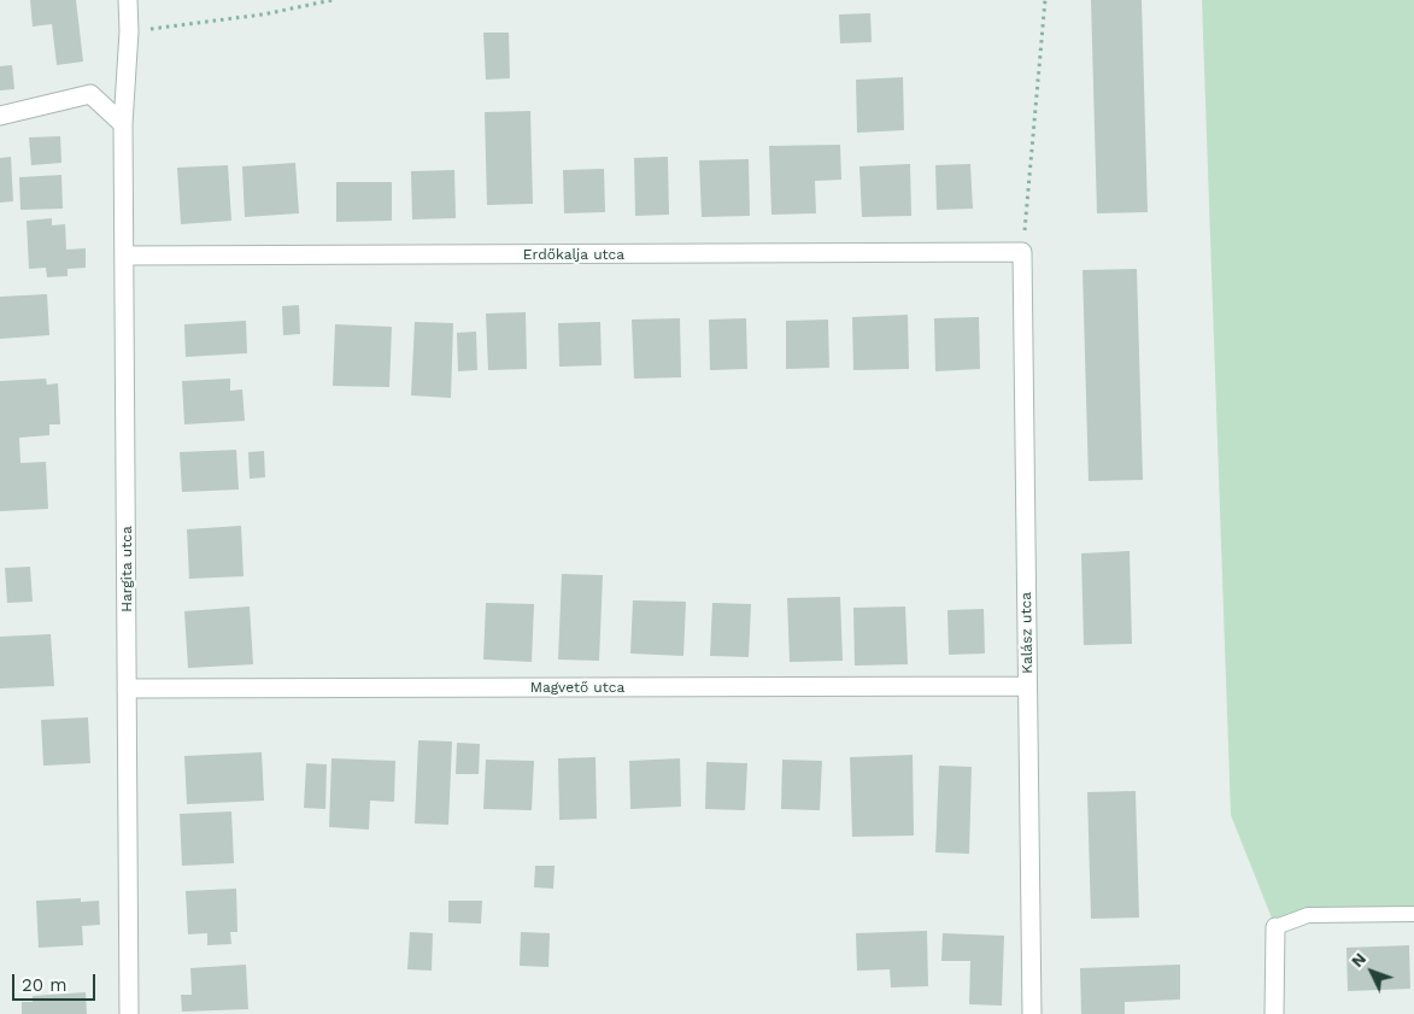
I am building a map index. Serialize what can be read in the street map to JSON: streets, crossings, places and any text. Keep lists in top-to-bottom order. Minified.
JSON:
{"streets":{"street":["Erdőkalja utca","Hargita utca","Kalász utca","Magvető utca"]},"crossings":[["Erdőkalja utca","Hargita utca"],["Erdőkalja utca","Kalász utca"],["Hargita utca","Magvető utca"],["Kalász utca","Magvető utca"]],"scale_bar":"20 m","north":"top left"}
